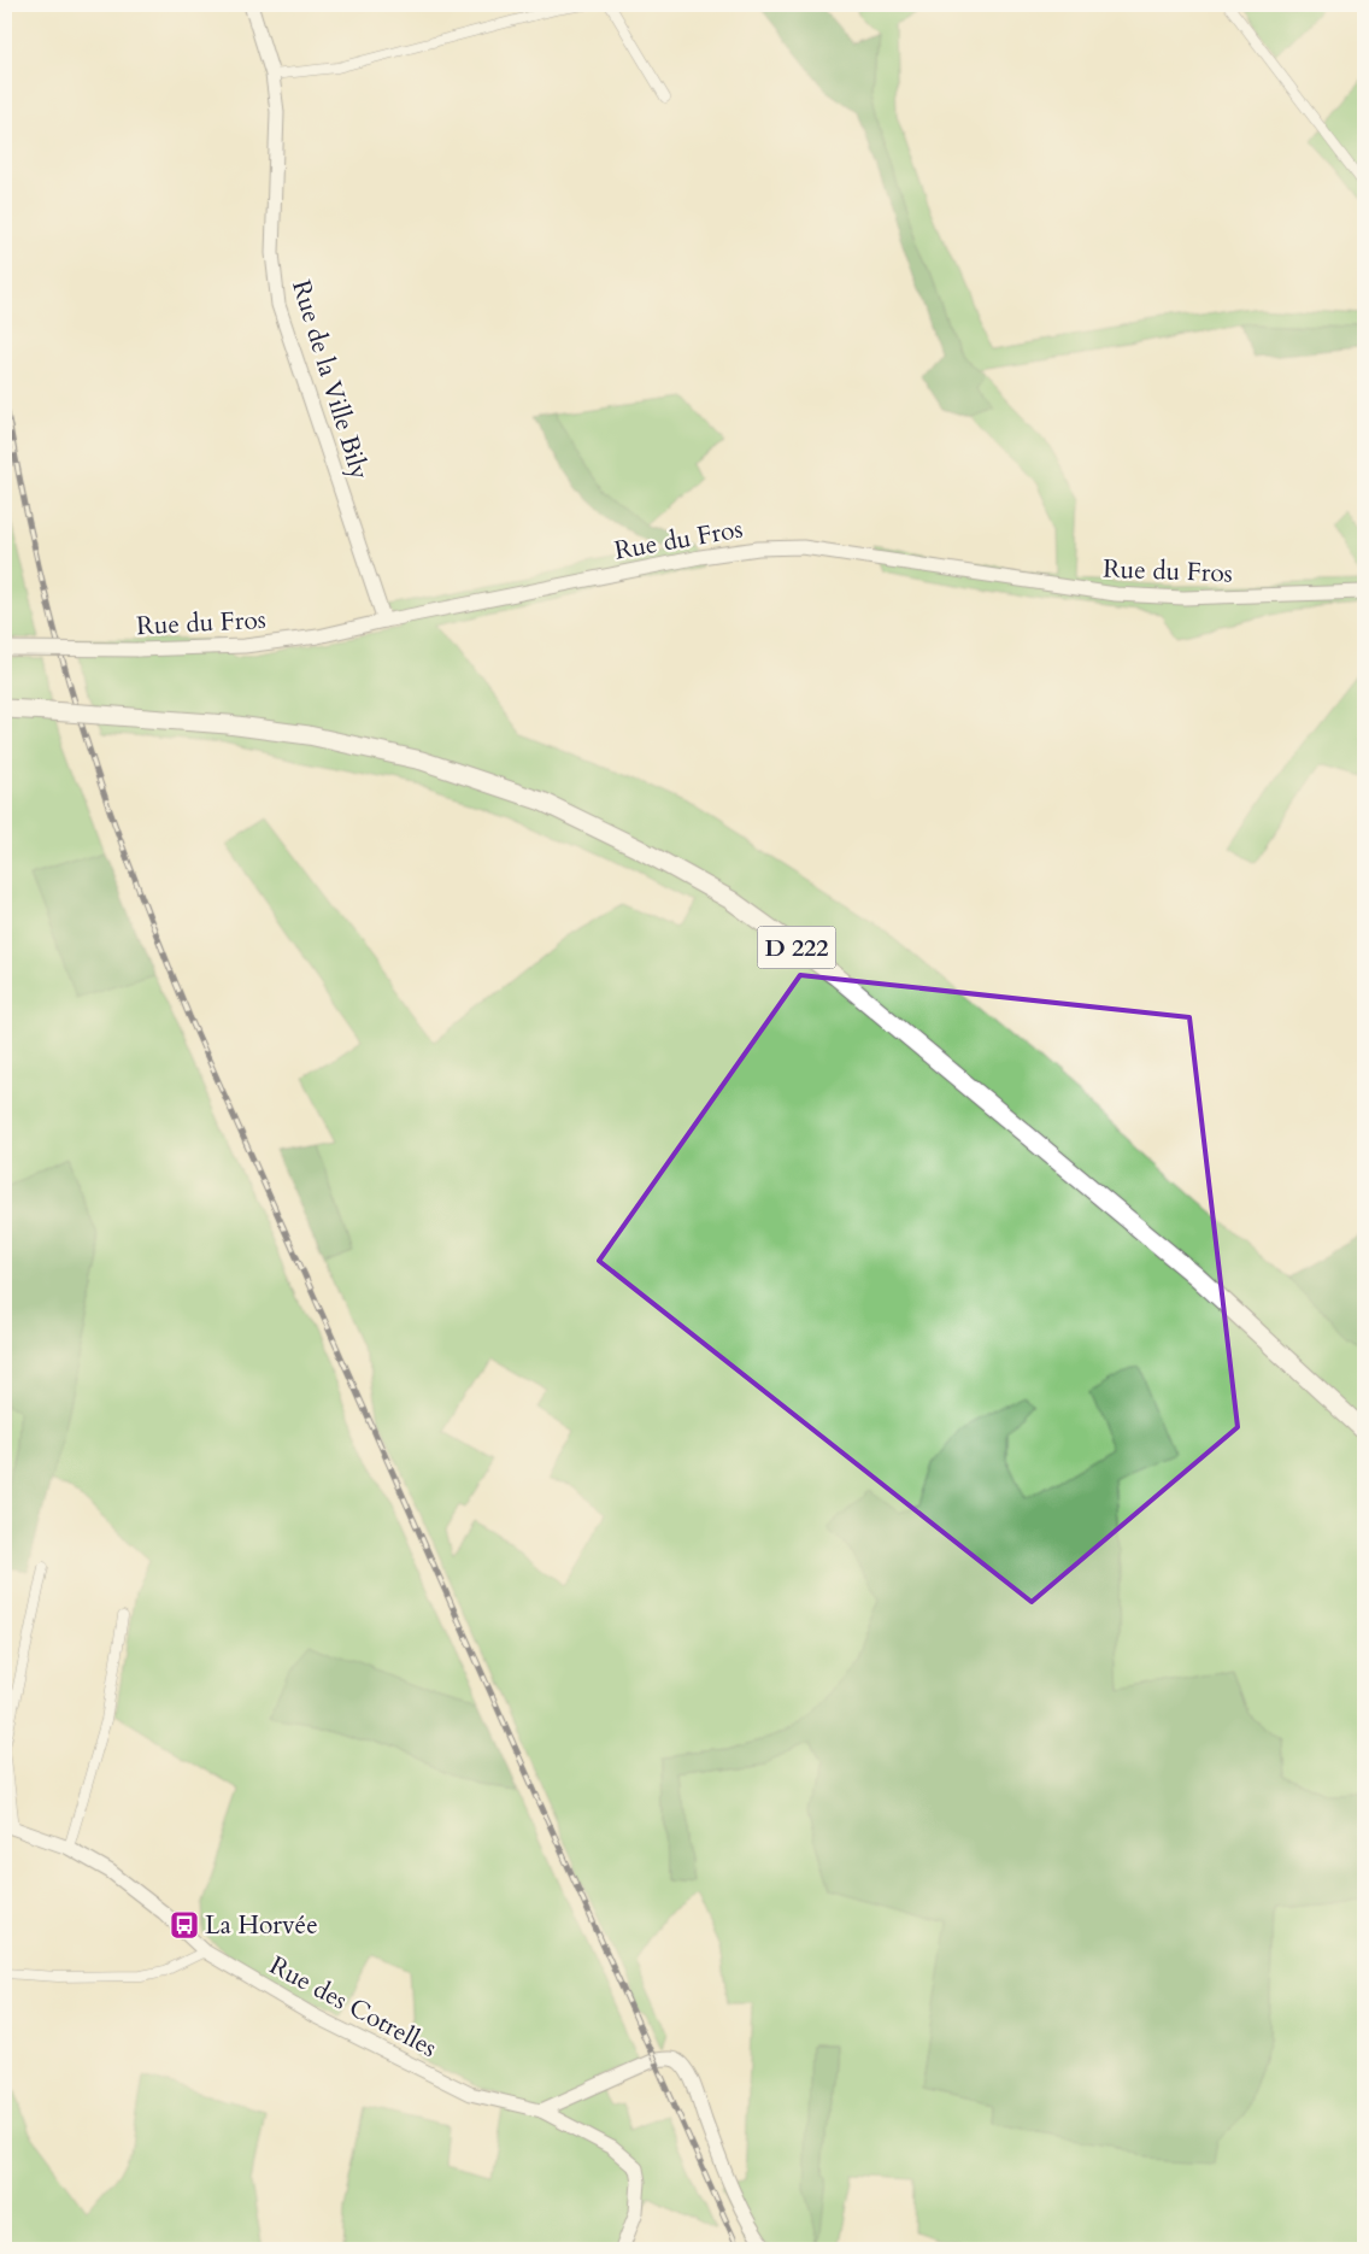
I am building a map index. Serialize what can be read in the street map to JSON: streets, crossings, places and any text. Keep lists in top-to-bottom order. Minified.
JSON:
{"streets":{"highway":["D 222"],"street":["Rue de la Ville Bily","Rue du Fros","Rue des Cotrelles"]},"crossings":[["Rue de la Ville Bily","Rue du Fros"]],"places":{"bus stop":["La Horvée"]}}
